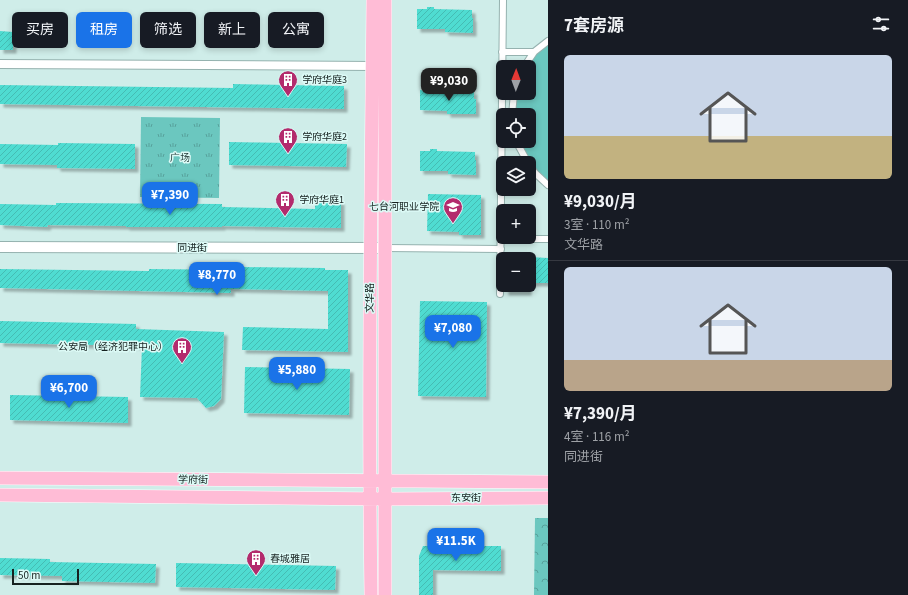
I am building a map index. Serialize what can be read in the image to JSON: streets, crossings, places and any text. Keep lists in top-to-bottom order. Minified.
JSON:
{"streets":{"main road":["文华路","学府街","东安街"],"street":["同进街"]},"crossings":[["同进街","文华路"],["文华路","学府街"],["文华路","东安街"],["学府街","东安街"]],"parks":["广场"],"places":{"building":["学府华庭3","学府华庭2","学府华庭1","公安局（经济犯罪中心）","春城雅居"],"school or university":["七台河职业学院"]},"scale_bar":"50 m","north":"top","page":{"heading":"7套房源","chip":["买房","租房","筛选","新上","公寓"],"list":[{"name":"¥9,030/月","note":"3室 · 110 m² · 文华路"},{"name":"¥7,390/月","note":"4室 · 116 m² · 同进街"}],"map_buttons":["+","−"],"price":["¥9,030","¥7,390","¥8,770","¥7,080","¥5,880","¥6,700","¥11.5K"],"scale":"50 m"}}
